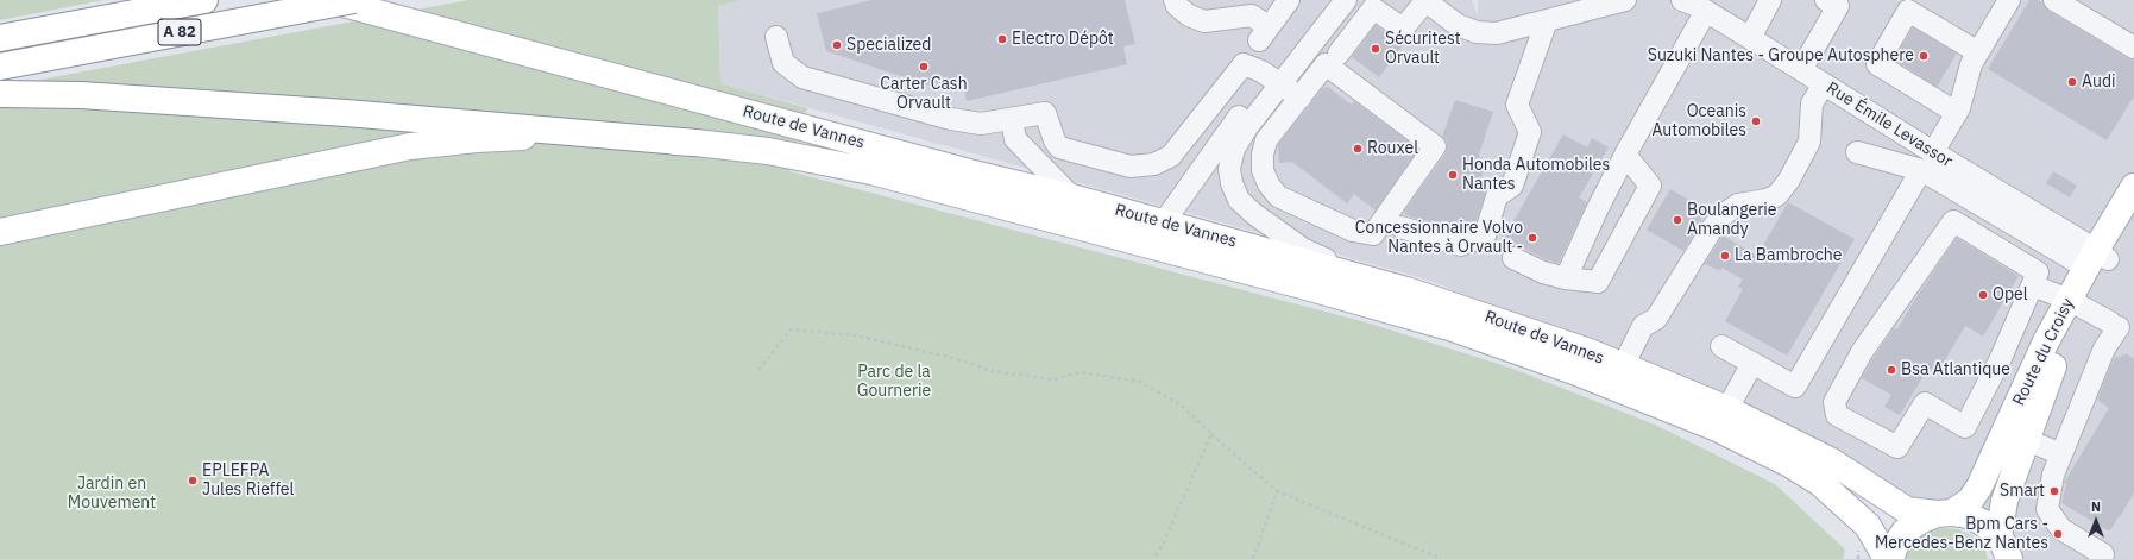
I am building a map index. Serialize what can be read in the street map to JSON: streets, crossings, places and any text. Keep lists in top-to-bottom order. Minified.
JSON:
{"streets":{"main road":["A 82","Route de Vannes","Route du Croisy"],"street":["Rue Émile Levassor"]},"crossings":[["Rue Émile Levassor","Route du Croisy"],["Route de Vannes","Route du Croisy"]],"parks":["Parc de la Gournerie","Jardin en Mouvement"],"places":["Electro Dépôt","Specialized","Sécuritest Orvault","Suzuki Nantes - Groupe Autosphere","Carter Cash Orvault","Audi","Oceanis Automobiles","Rouxel","Honda Automobiles Nantes","Boulangerie Amandy","Concessionnaire Volvo Nantes à Orvault -","La Bambroche","Opel","Bsa Atlantique","EPLEFPA Jules Rieffel","Smart","Bpm Cars - Mercedes-Benz Nantes"],"north":"top"}
